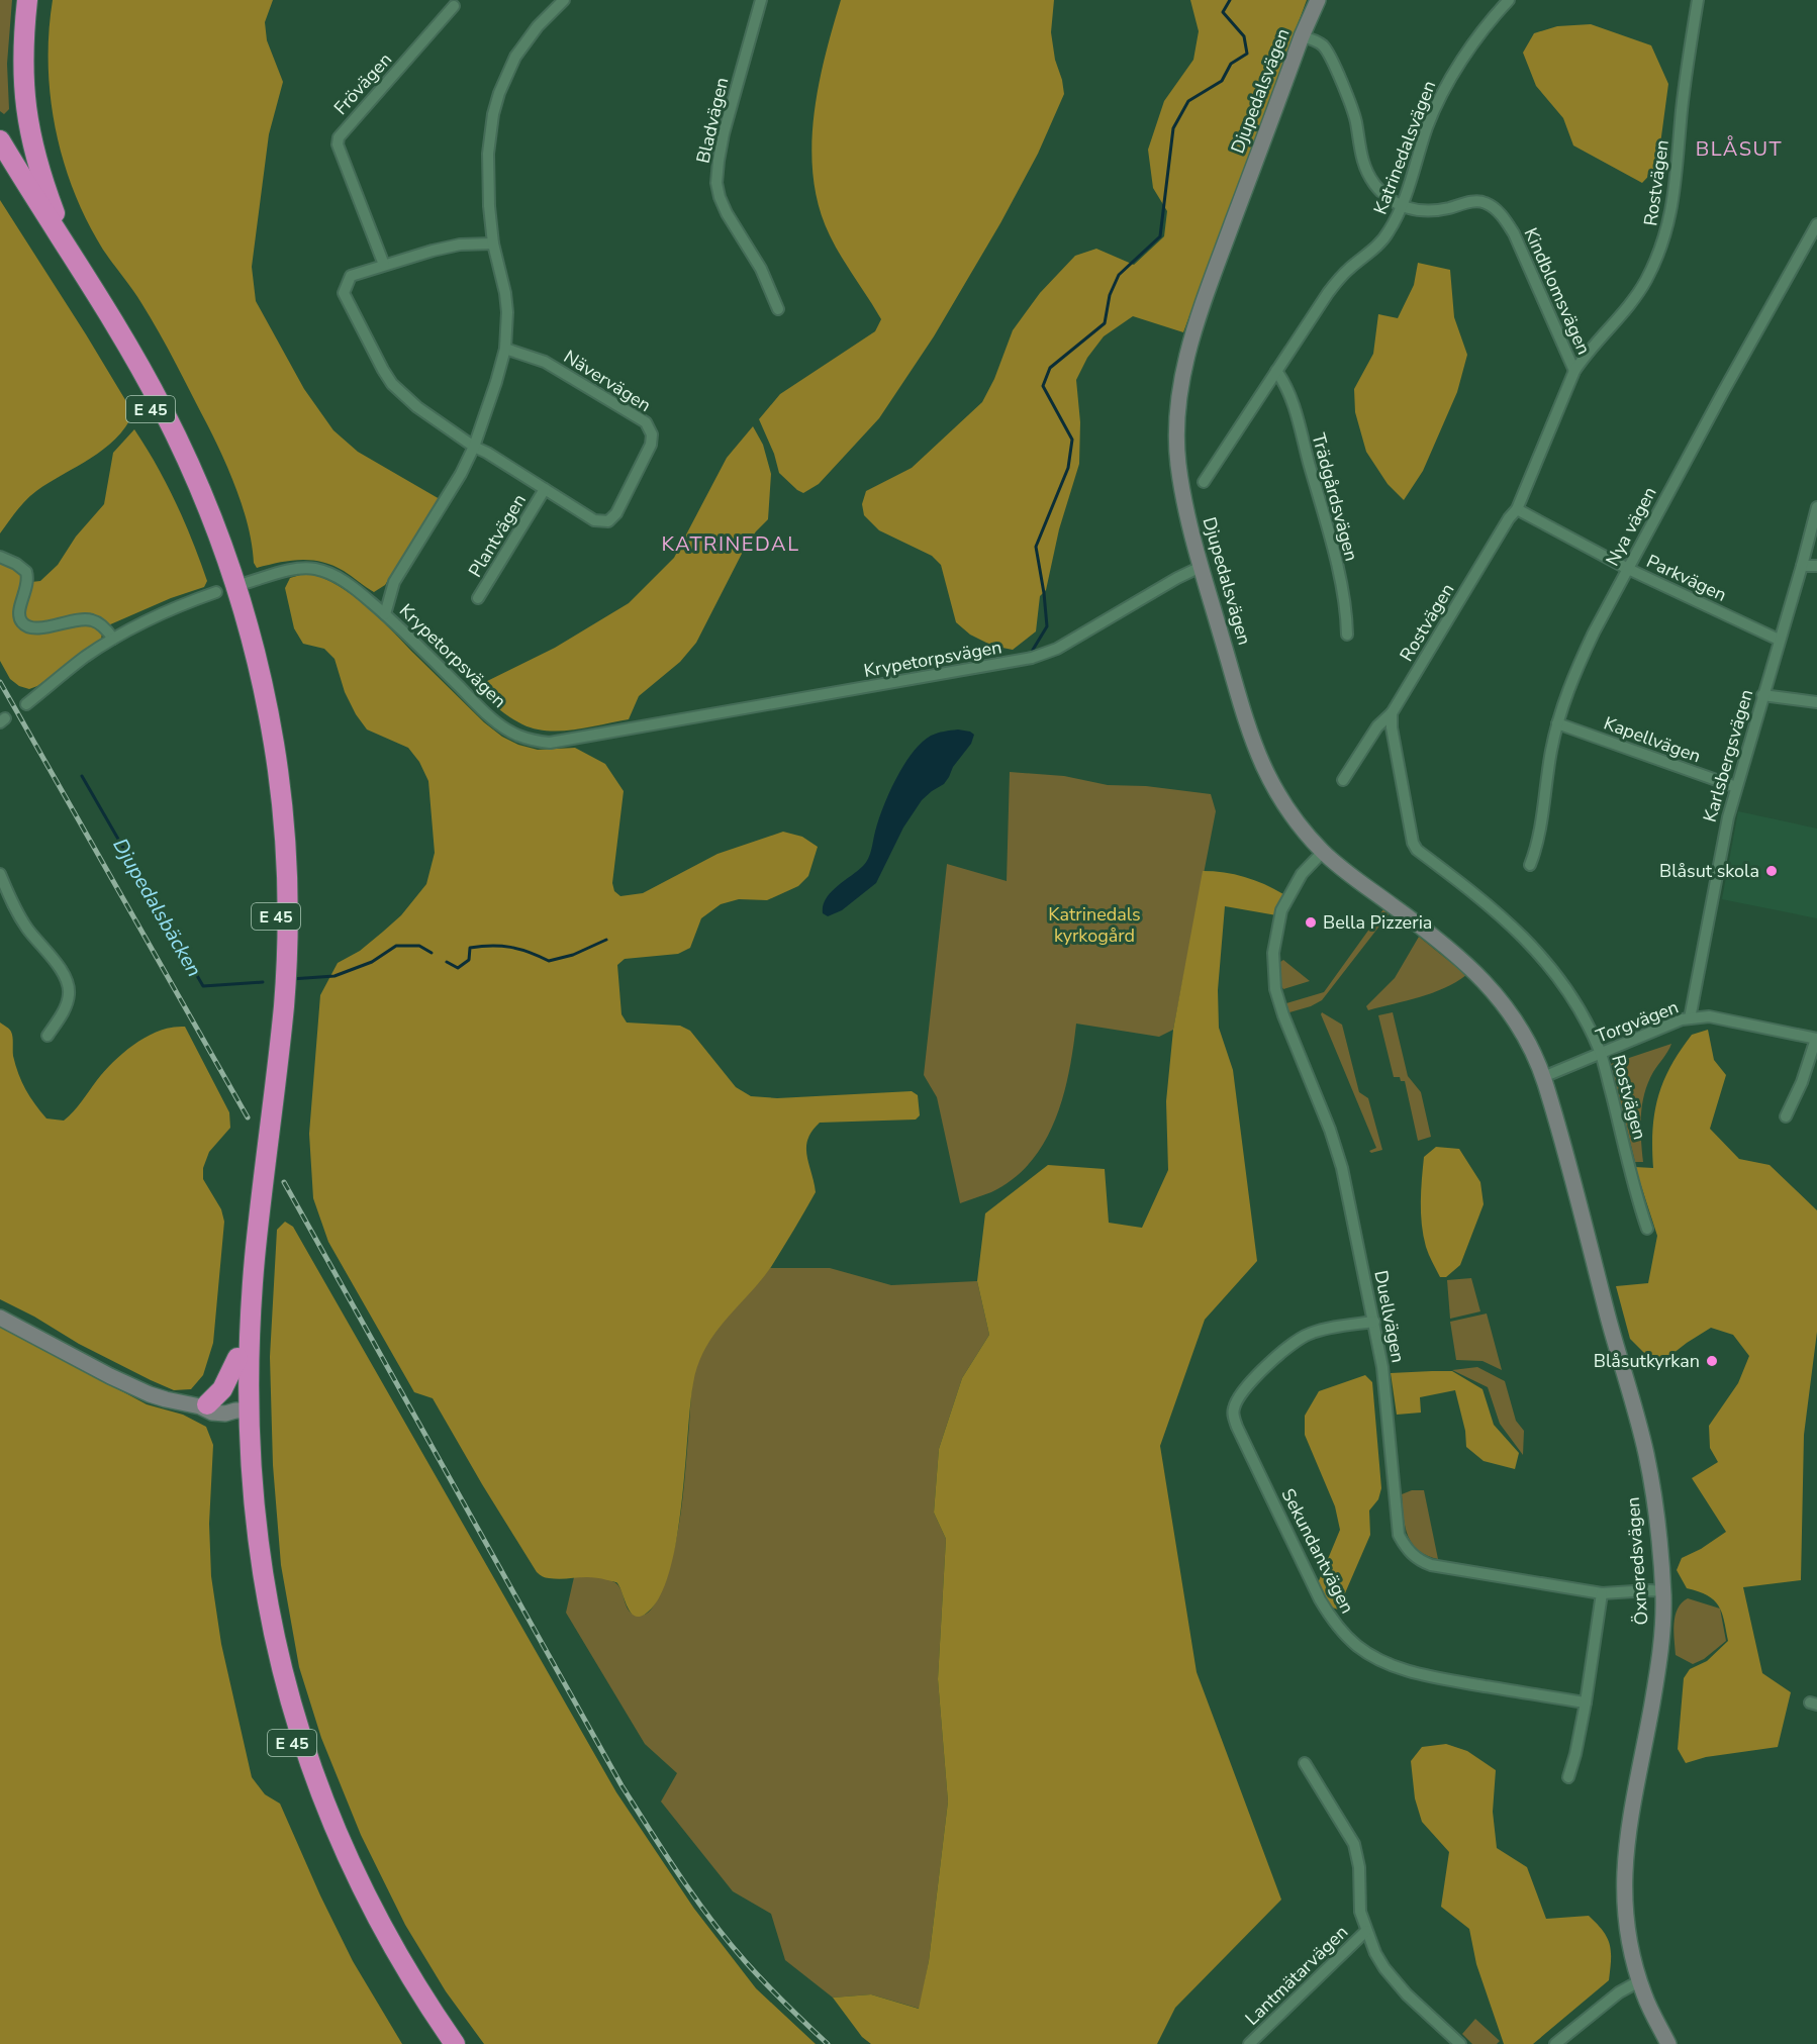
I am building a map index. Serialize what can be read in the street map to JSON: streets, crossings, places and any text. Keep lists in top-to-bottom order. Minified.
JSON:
{"streets":{"highway":["E 45"],"street":["Frövägen","Djupedalsvägen","Bladvägen","Katrinedalsvägen","Rostvägen","Kindblomsvägen","Nävervägen","Trädgårdsvägen","Nya vägen","Plantvägen","Parkvägen","Krypetorpsvägen","Kapellvägen","Karlsbergsvägen","Torgvägen","Duellvägen","Sekundantvägen","Öxneredsvägen","Lantmätarvägen"]},"crossings":[["Frövägen","Nävervägen"],["Djupedalsvägen","Krypetorpsvägen"],["Djupedalsvägen","Torgvägen"],["Djupedalsvägen","Duellvägen"],["Djupedalsvägen","Öxneredsvägen"],["Katrinedalsvägen","Kindblomsvägen"],["Katrinedalsvägen","Trädgårdsvägen"],["Rostvägen","Kindblomsvägen"],["Rostvägen","Parkvägen"],["Rostvägen","Torgvägen"],["Nävervägen","Plantvägen"],["Nävervägen","Krypetorpsvägen"],["Nya vägen","Parkvägen"],["Nya vägen","Kapellvägen"],["Parkvägen","Karlsbergsvägen"],["Kapellvägen","Karlsbergsvägen"],["Karlsbergsvägen","Torgvägen"],["Torgvägen","Öxneredsvägen"],["Duellvägen","Sekundantvägen"],["Duellvägen","Öxneredsvägen"]],"districts":["BLÅSUT","KATRINEDAL"],"water":["Djupedalsbäcken"],"parks":["Katrinedals kyrkogård"],"places":["Blåsut skola","Bella Pizzeria","Blåsutkyrkan"]}
